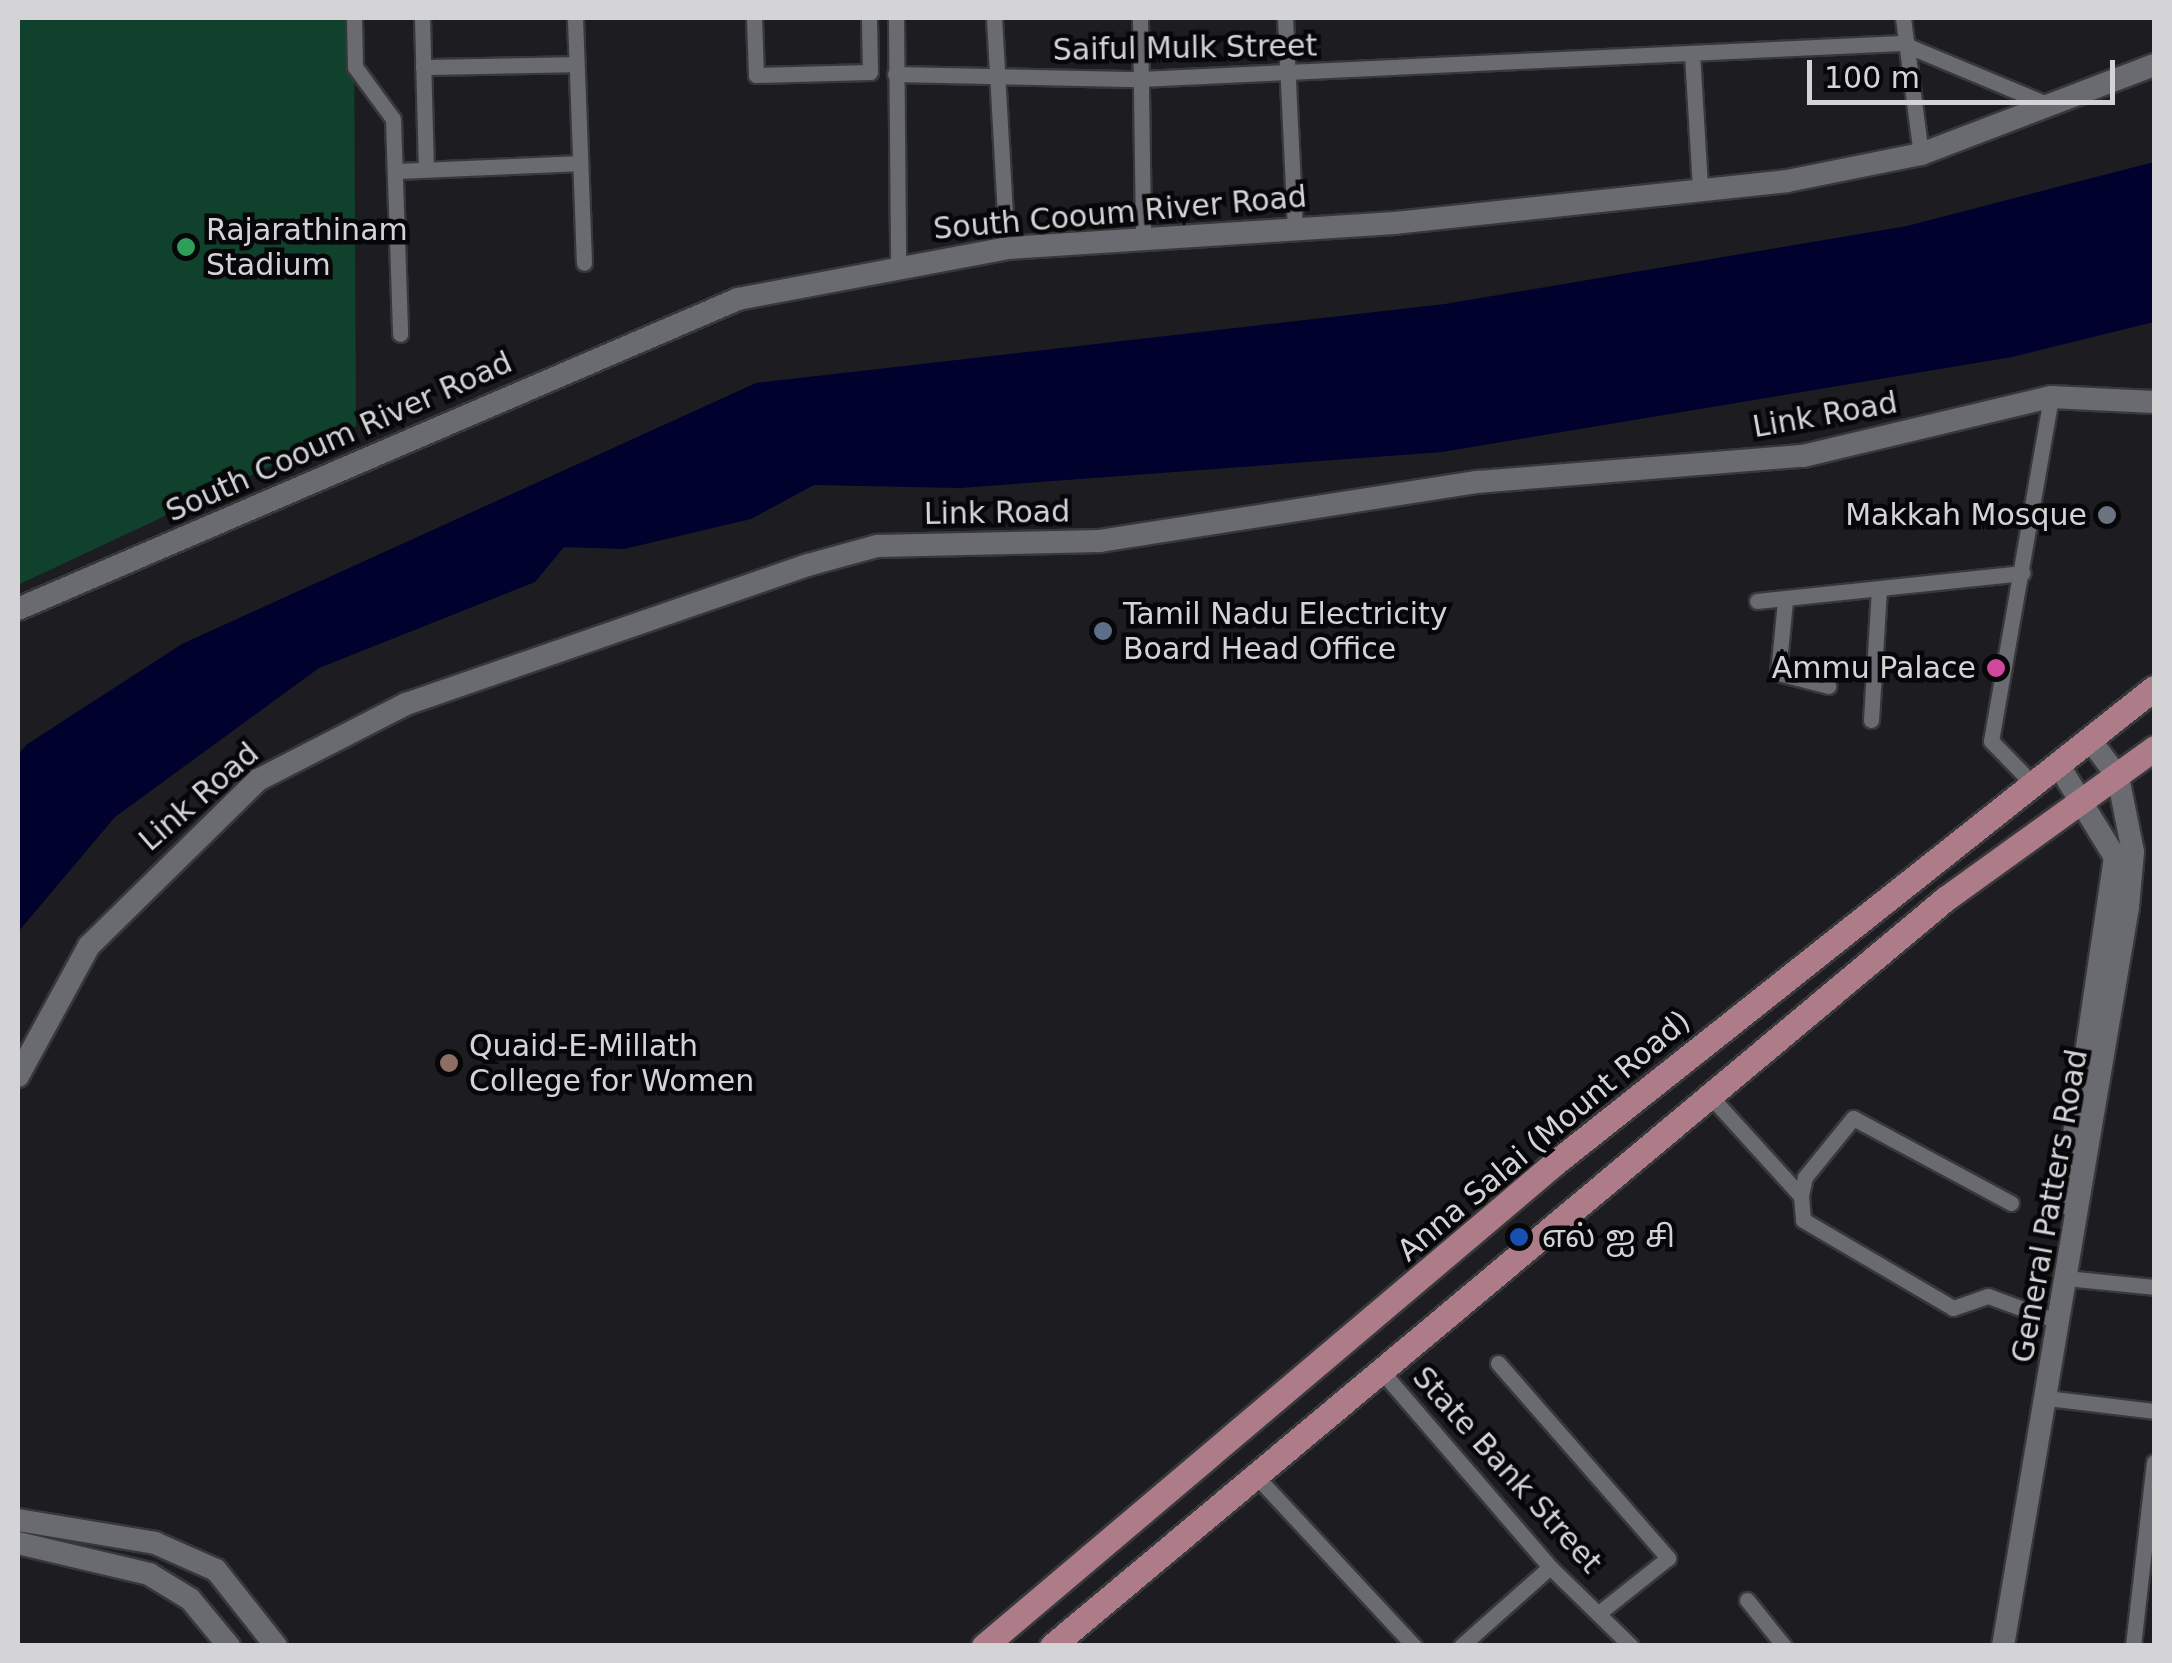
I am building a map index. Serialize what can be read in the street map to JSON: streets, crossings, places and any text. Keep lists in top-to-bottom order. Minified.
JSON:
{"streets":{"main road":["Anna Salai (Mount Road)"],"street":["Saiful Mulk Street","South Cooum River Road","Link Road","General Patters Road","State Bank Street"]},"crossings":[["Saiful Mulk Street","South Cooum River Road"],["Anna Salai (Mount Road)","General Patters Road"]],"places":["Rajarathinam Stadium","Makkah Mosque","Tamil Nadu Electricity Board Head Office","Ammu Palace","Quaid-E-Millath College for Women","எல் ஐ சி"],"scale_bar":"100 m"}
